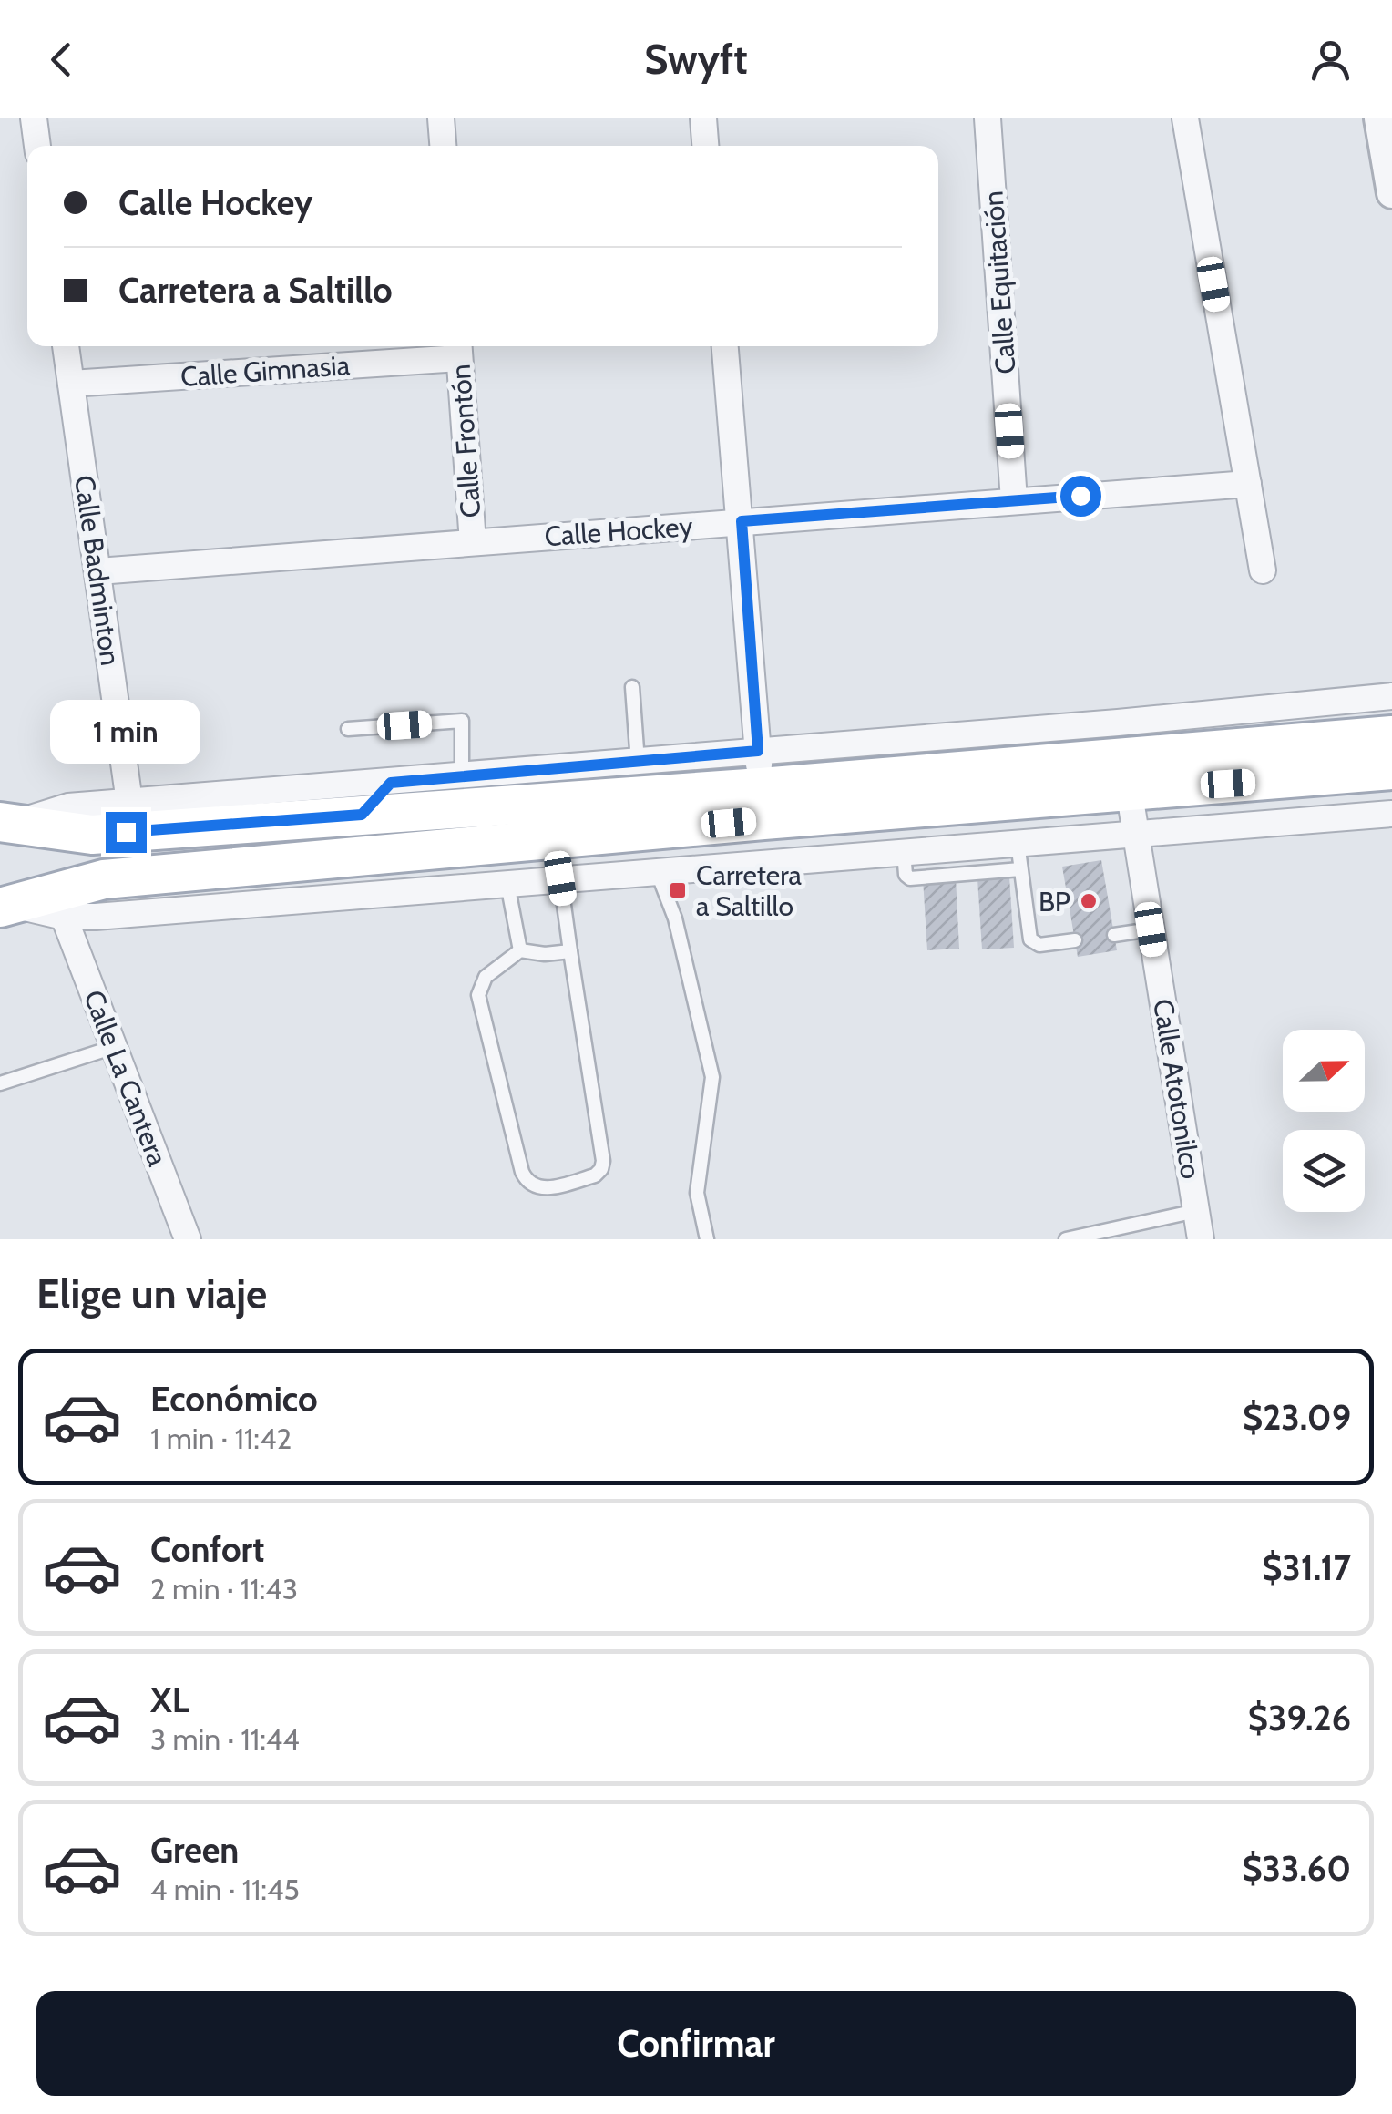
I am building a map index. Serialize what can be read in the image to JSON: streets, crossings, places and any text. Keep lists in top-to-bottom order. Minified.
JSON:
{"streets":{"street":["Calle Equitación","Calle Gimnasia","Calle Frontón","Calle Hockey","Calle Badminton","Calle La Cantera","Calle Atotonilco"]},"crossings":[["Calle Equitación","Calle Hockey"],["Calle Gimnasia","Calle Frontón"],["Calle Gimnasia","Calle Badminton"],["Calle Frontón","Calle Hockey"],["Calle Hockey","Calle Badminton"]],"places":{"transit":["Carretera a Saltillo"],"other":["BP"]},"north":"right","page":{"header":"Swyft","banner":["Calle Hockey","Carretera a Saltillo"],"bubble":"1 min","heading":"Elige un viaje","list":[{"name":"Económico","note":"1 min · 11:42","value":"$23.09"},{"name":"Confort","note":"2 min · 11:43","value":"$31.17"},{"name":"XL","note":"3 min · 11:44","value":"$39.26"},{"name":"Green","note":"4 min · 11:45","value":"$33.60"}],"buttons":"Confirmar"}}
